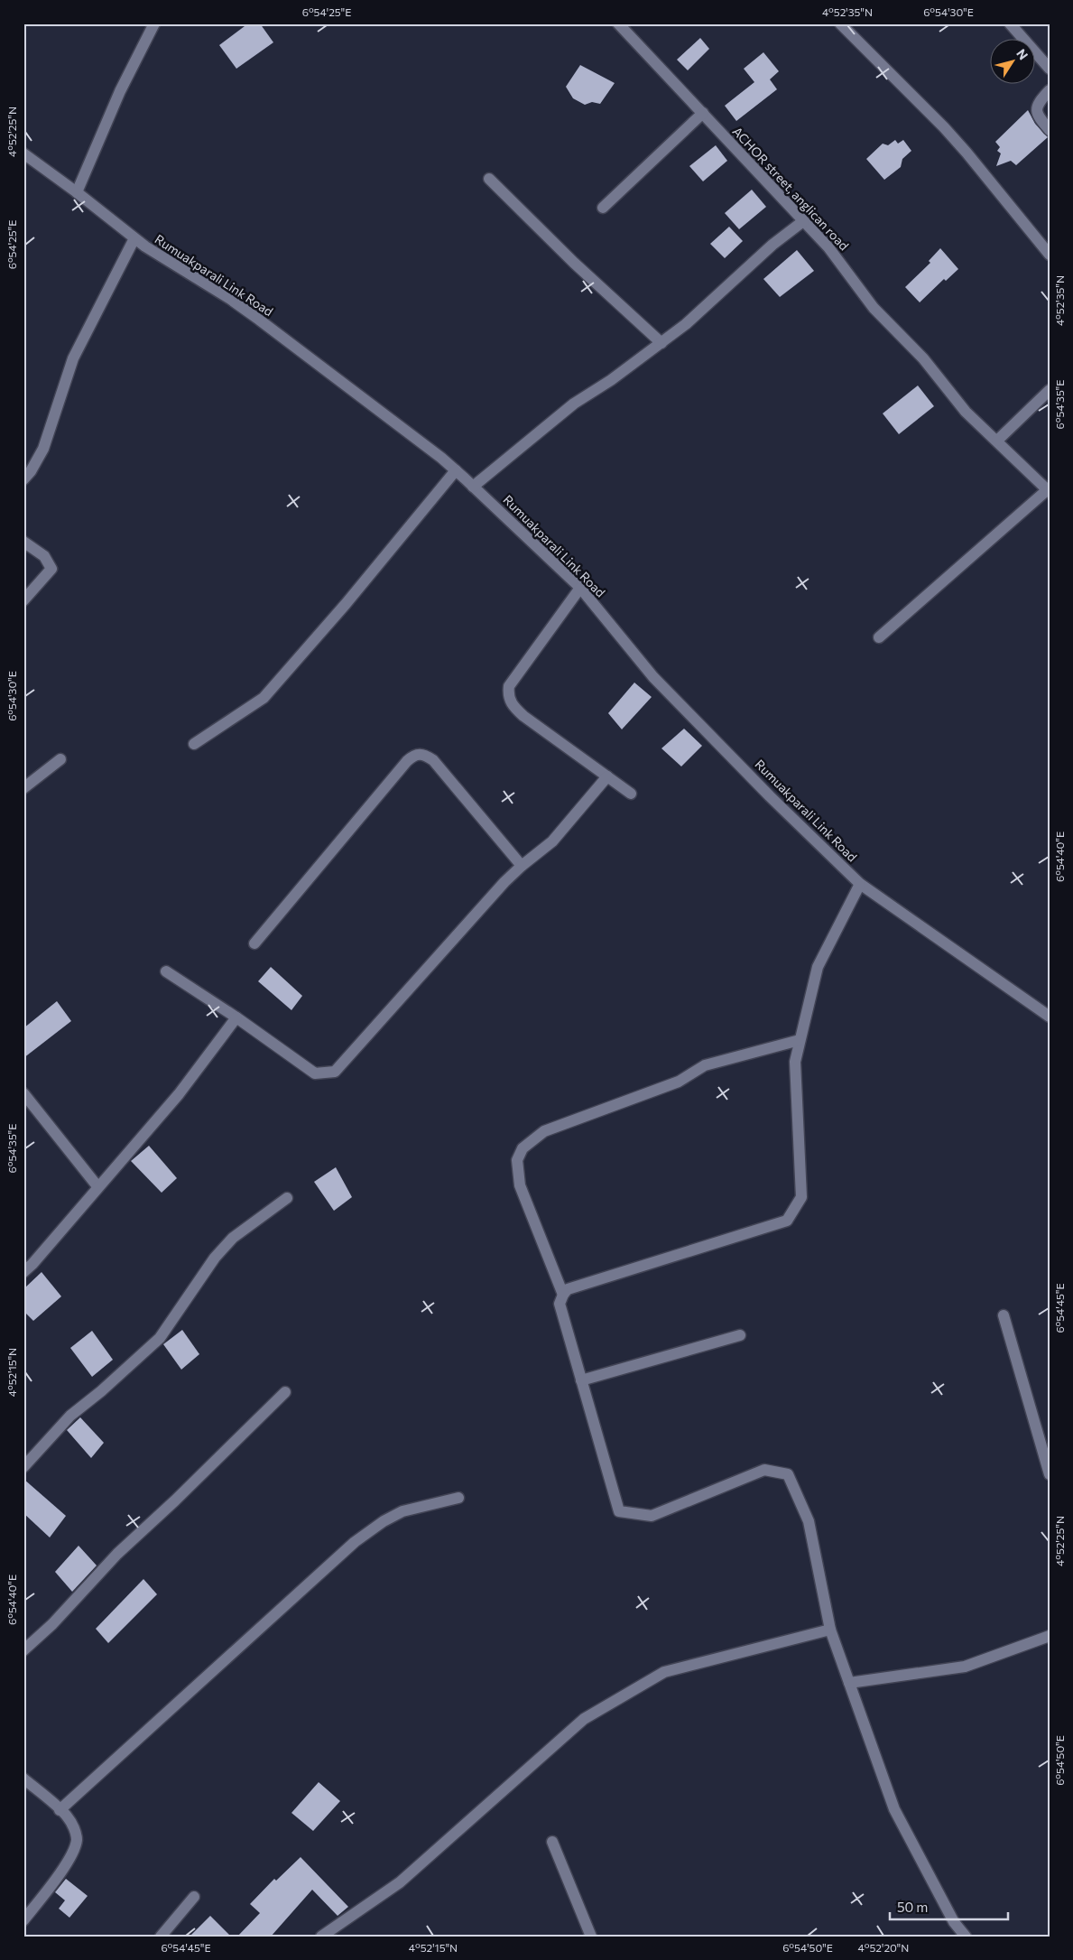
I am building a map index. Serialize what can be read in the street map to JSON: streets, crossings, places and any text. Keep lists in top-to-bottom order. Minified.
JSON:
{"streets":{"street":["ACHOR street, anglican road","Rumuakparali Link Road"]},"scale_bar":"50 m","north":"top right","coordinates":["6°54'25\"E","4°52'35\"N","6°54'30\"E","4°52'25\"N","6°54'35\"E","6°54'40\"E","6°54'45\"E","4°52'15\"N","6°54'50\"E","4°52'20\"N"]}
